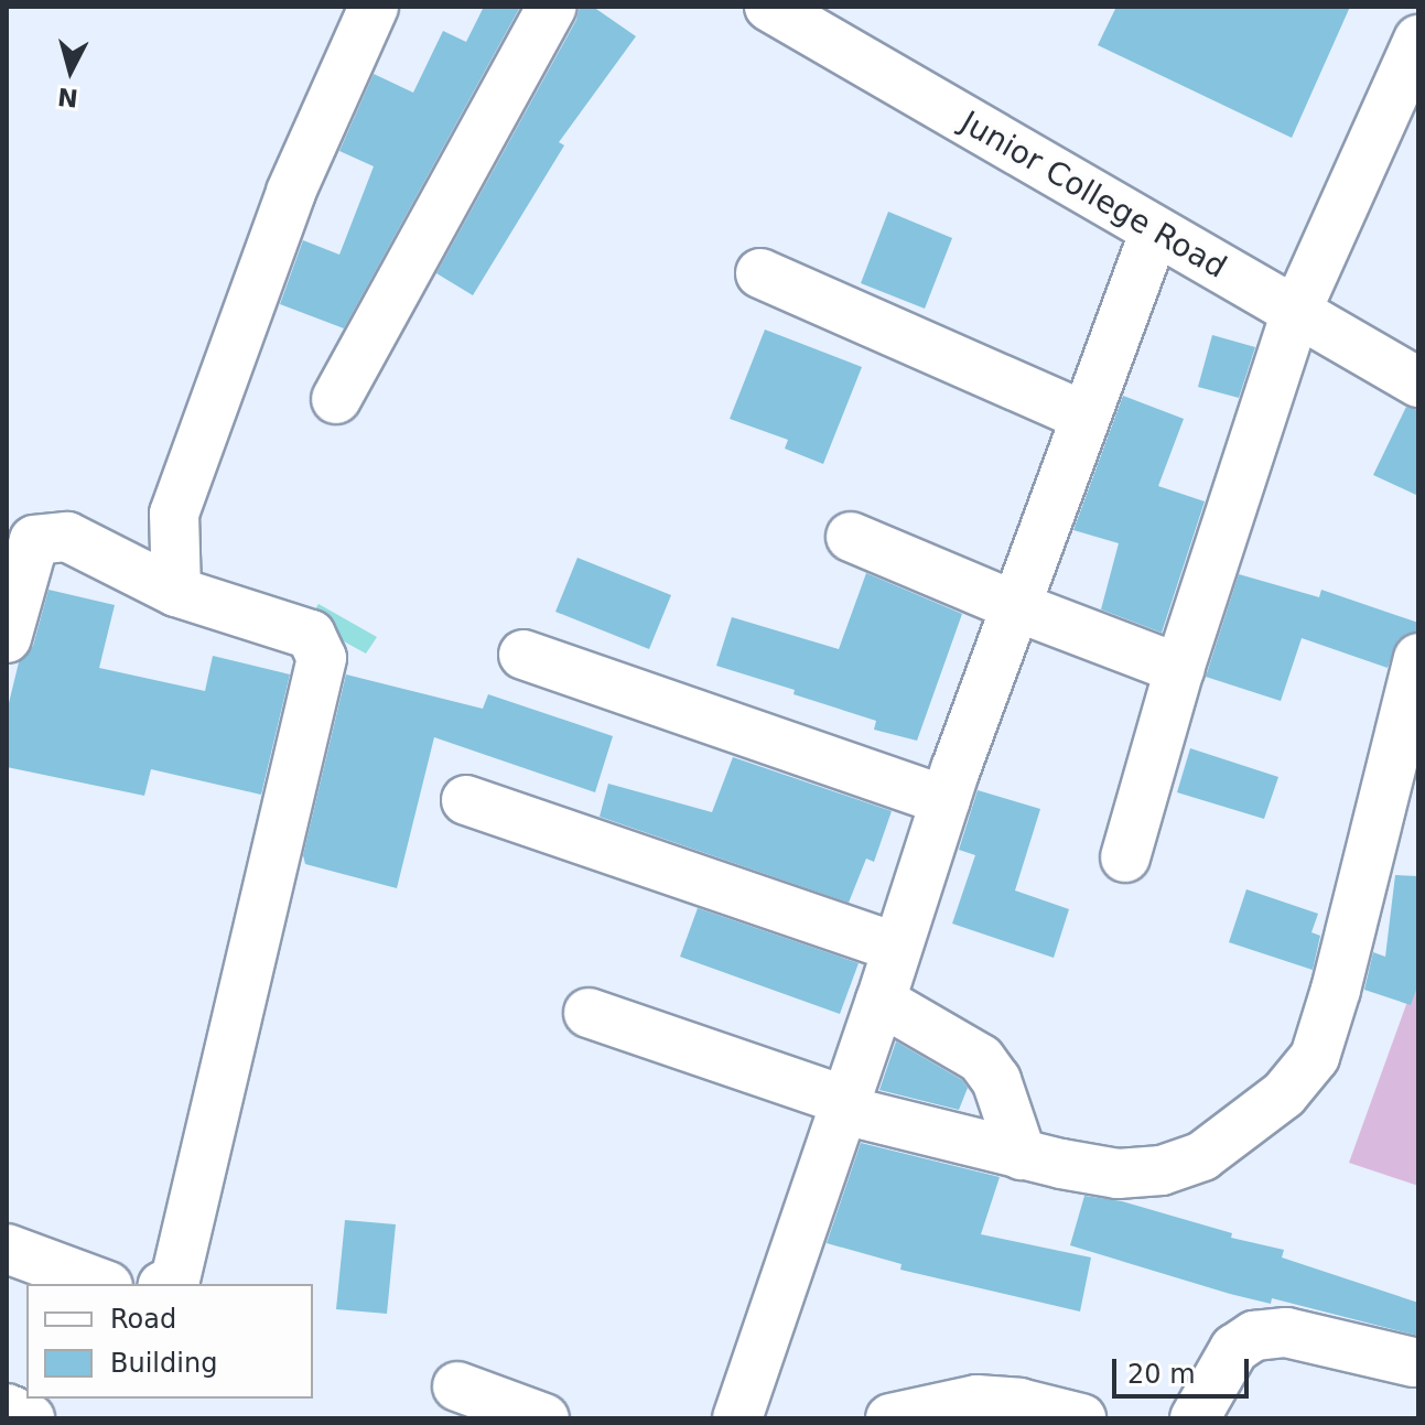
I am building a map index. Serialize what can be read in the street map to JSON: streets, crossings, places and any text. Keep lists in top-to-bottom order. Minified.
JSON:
{"streets":{"street":["Junior College Road"]},"legend":["Road","Building"],"scale_bar":"20 m","north":"bottom"}
